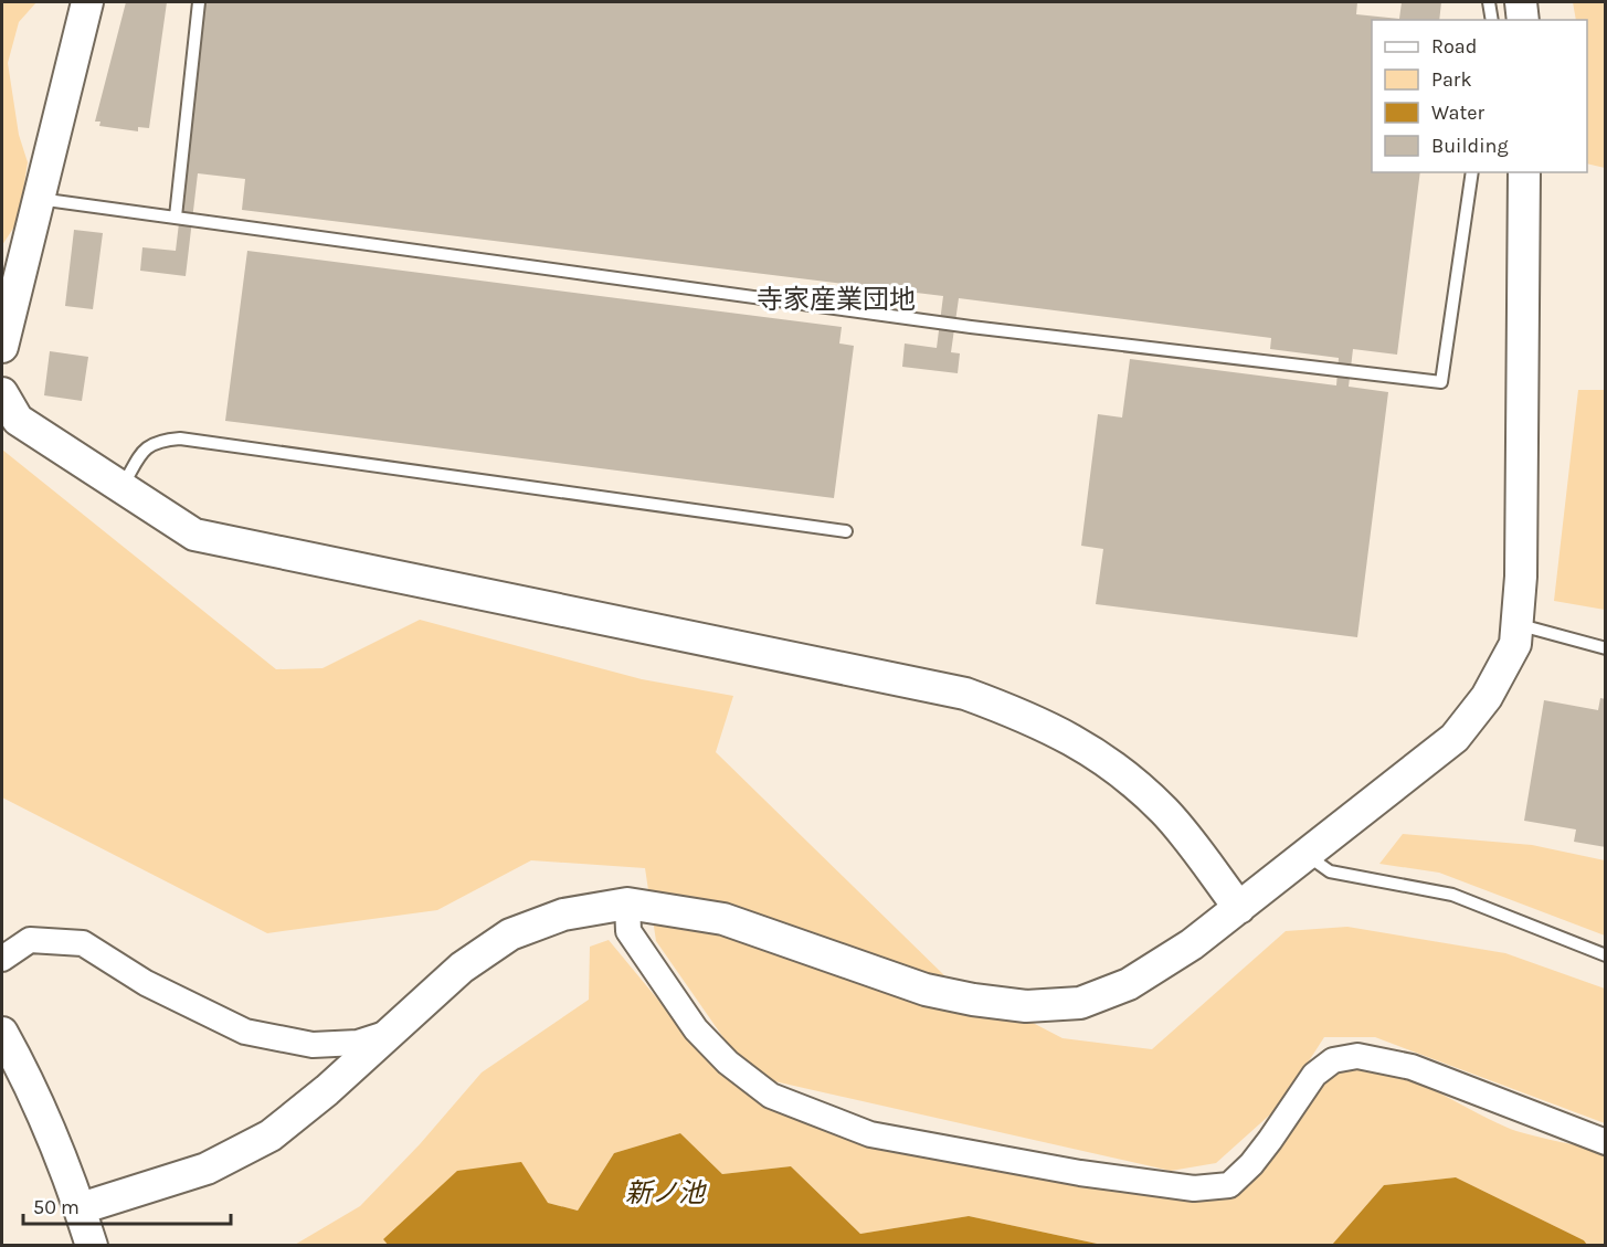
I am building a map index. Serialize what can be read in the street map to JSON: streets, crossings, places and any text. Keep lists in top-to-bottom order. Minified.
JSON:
{"districts":["寺家産業団地"],"water":["新ノ池"],"legend":["Road","Park","Water","Building"],"scale_bar":"50 m"}
